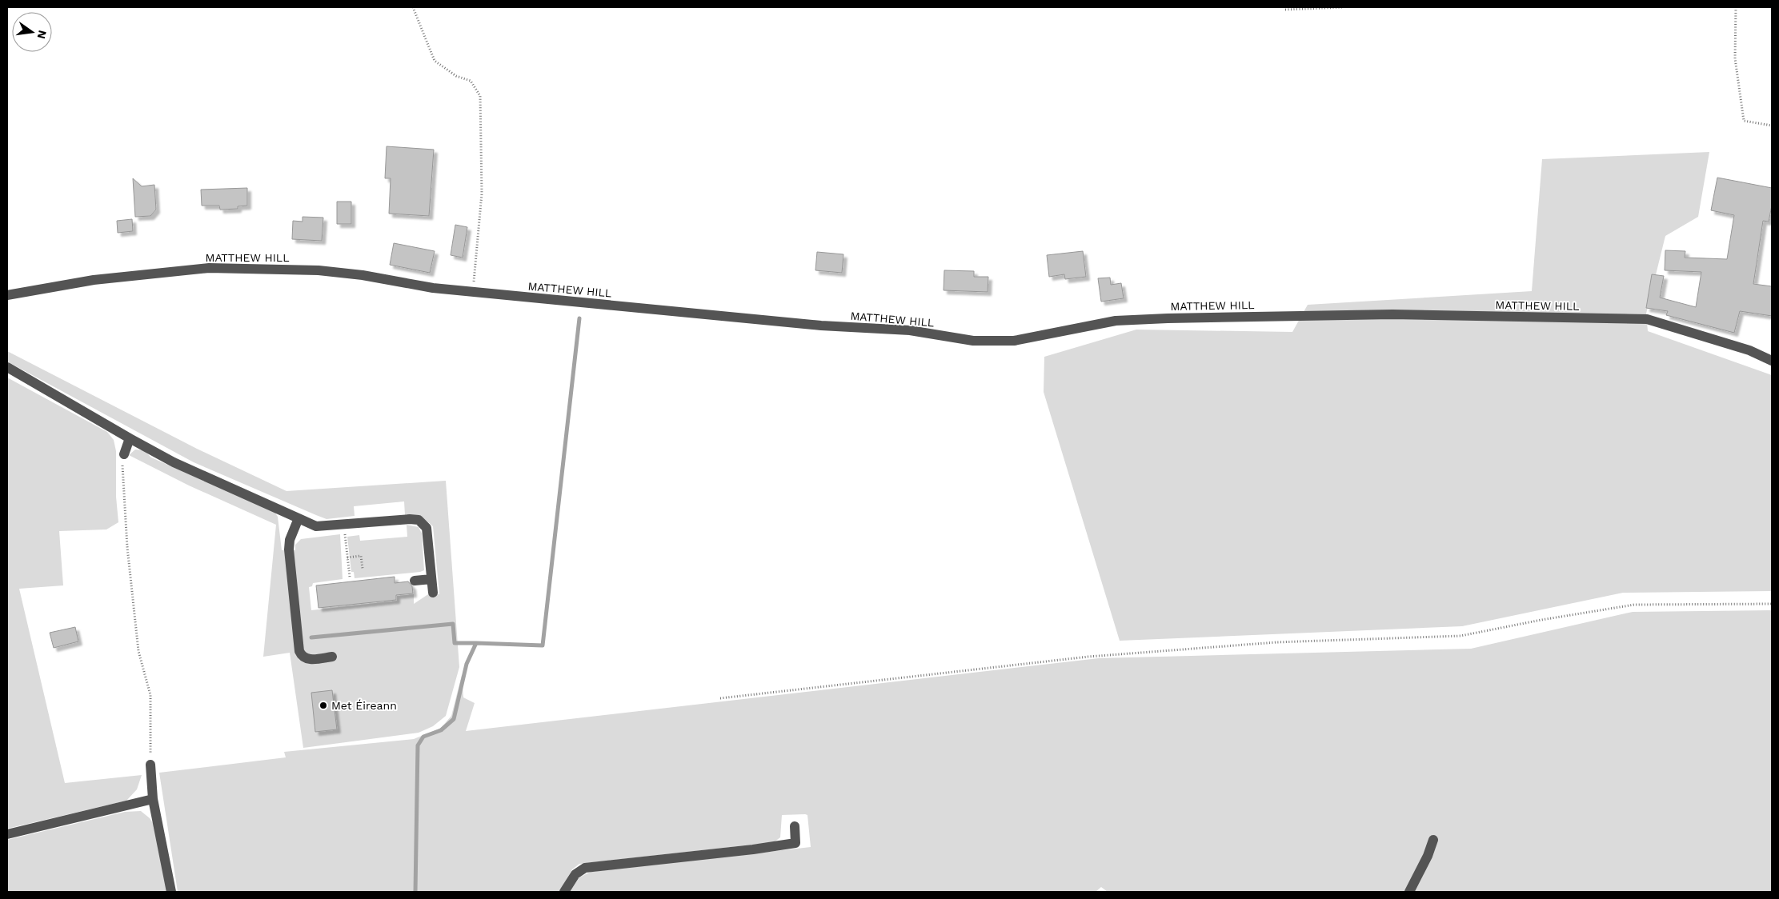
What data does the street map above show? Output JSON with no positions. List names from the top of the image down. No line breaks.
{"streets":{"street":["MATTHEW HILL"]},"places":["Met Éireann"],"north":"right"}
